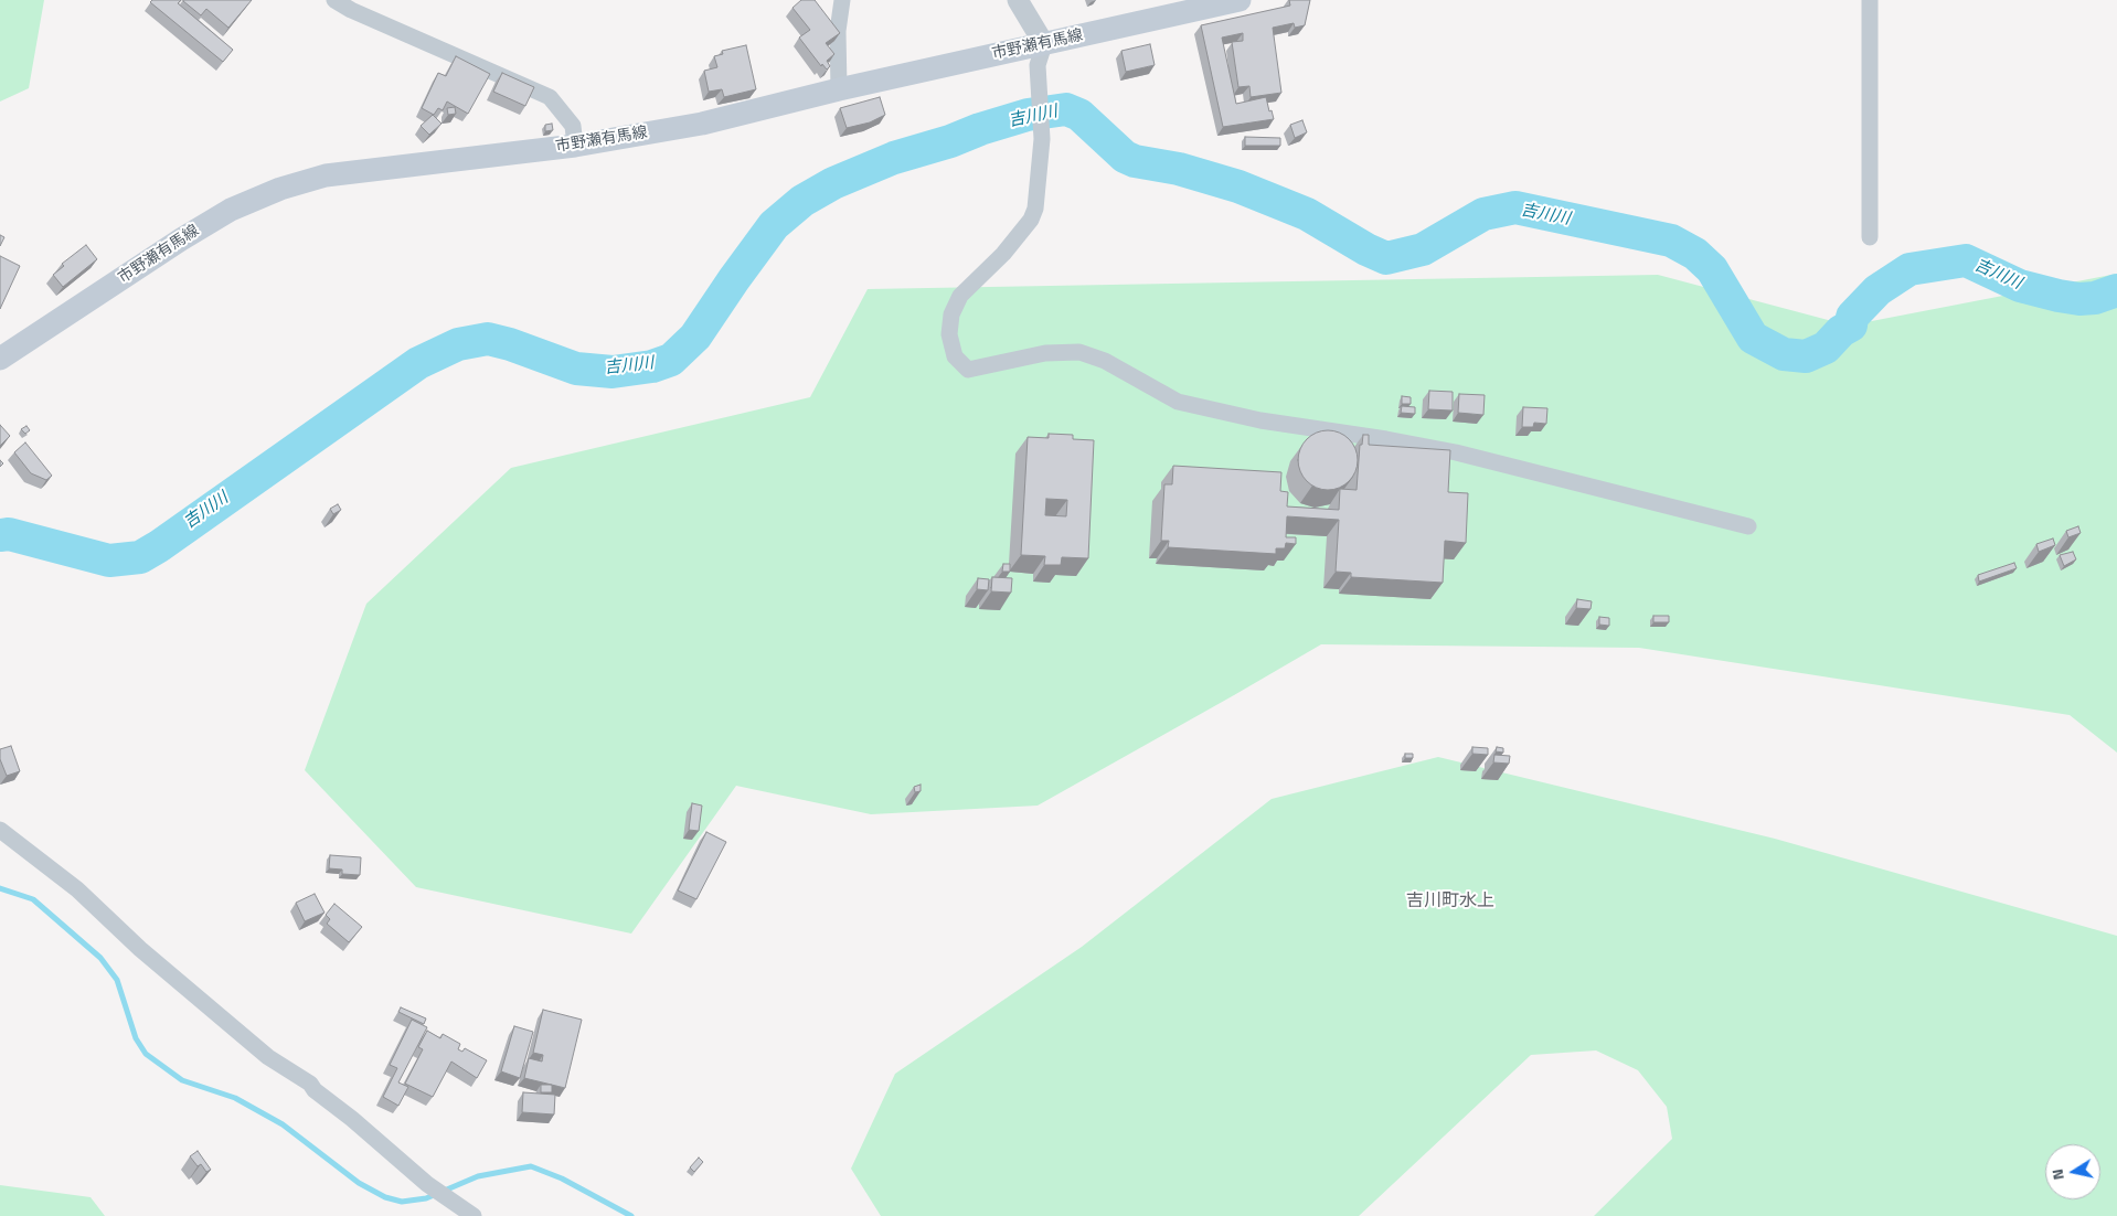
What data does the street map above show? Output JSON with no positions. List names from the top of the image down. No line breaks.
{"streets":{"main road":["市野瀬有馬線"]},"districts":["吉川町水上"],"water":["吉川川"],"north":"left"}
